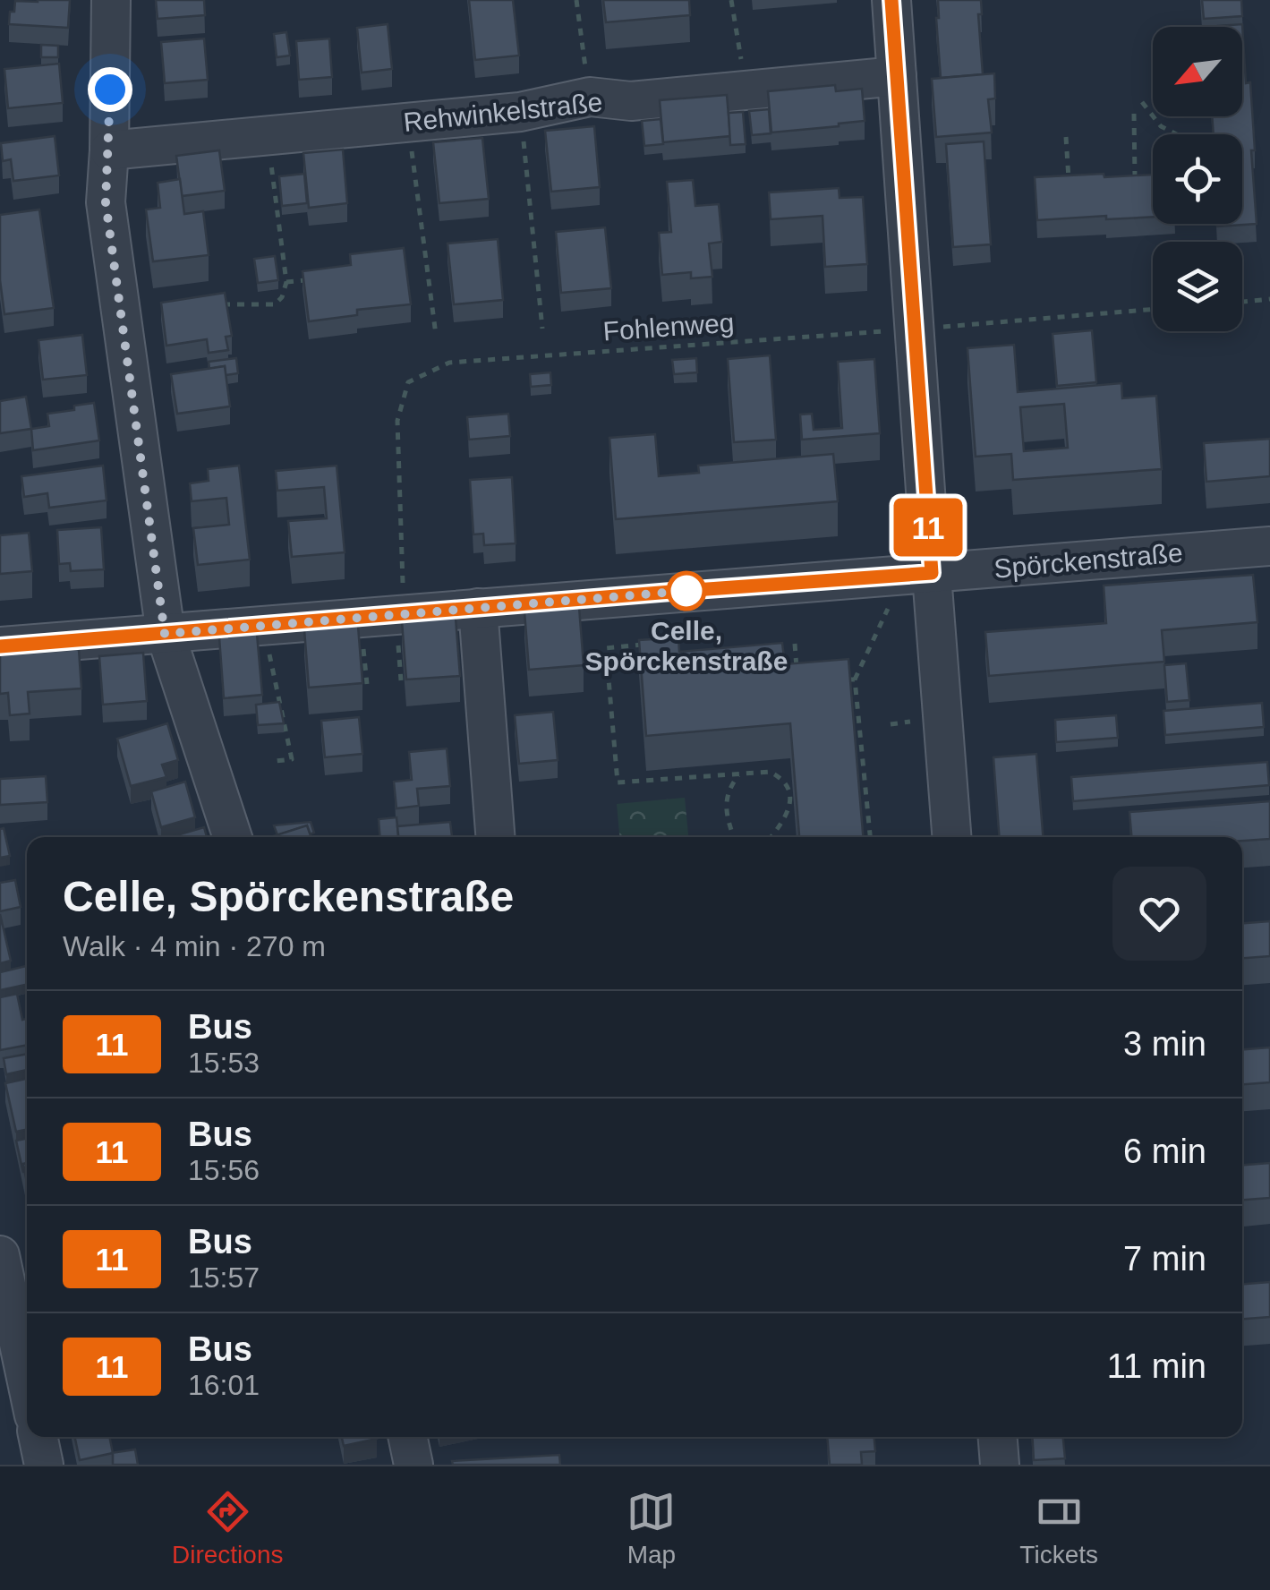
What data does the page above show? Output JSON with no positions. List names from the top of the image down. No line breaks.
{"streets":{"street":["Rehwinkelstraße","Spörckenstraße"],"path":["Fohlenweg"]},"crossings":[["Fohlenweg","Spörckenstraße"]],"places":["Celle, Spörckenstraße"],"lines":["bus line 11"],"north":"bottom left","page":{"on_map":"11","heading":["Celle, Spörckenstraße","Walk · 4 min · 270 m"],"list":[{"mark":"11","name":"Bus","note":"15:53","value":"3 min"},{"mark":"11","name":"Bus","note":"15:56","value":"6 min"},{"mark":"11","name":"Bus","note":"15:57","value":"7 min"},{"mark":"11","name":"Bus","note":"16:01","value":"11 min"}],"tabs":["Directions","Map","Tickets"]}}
